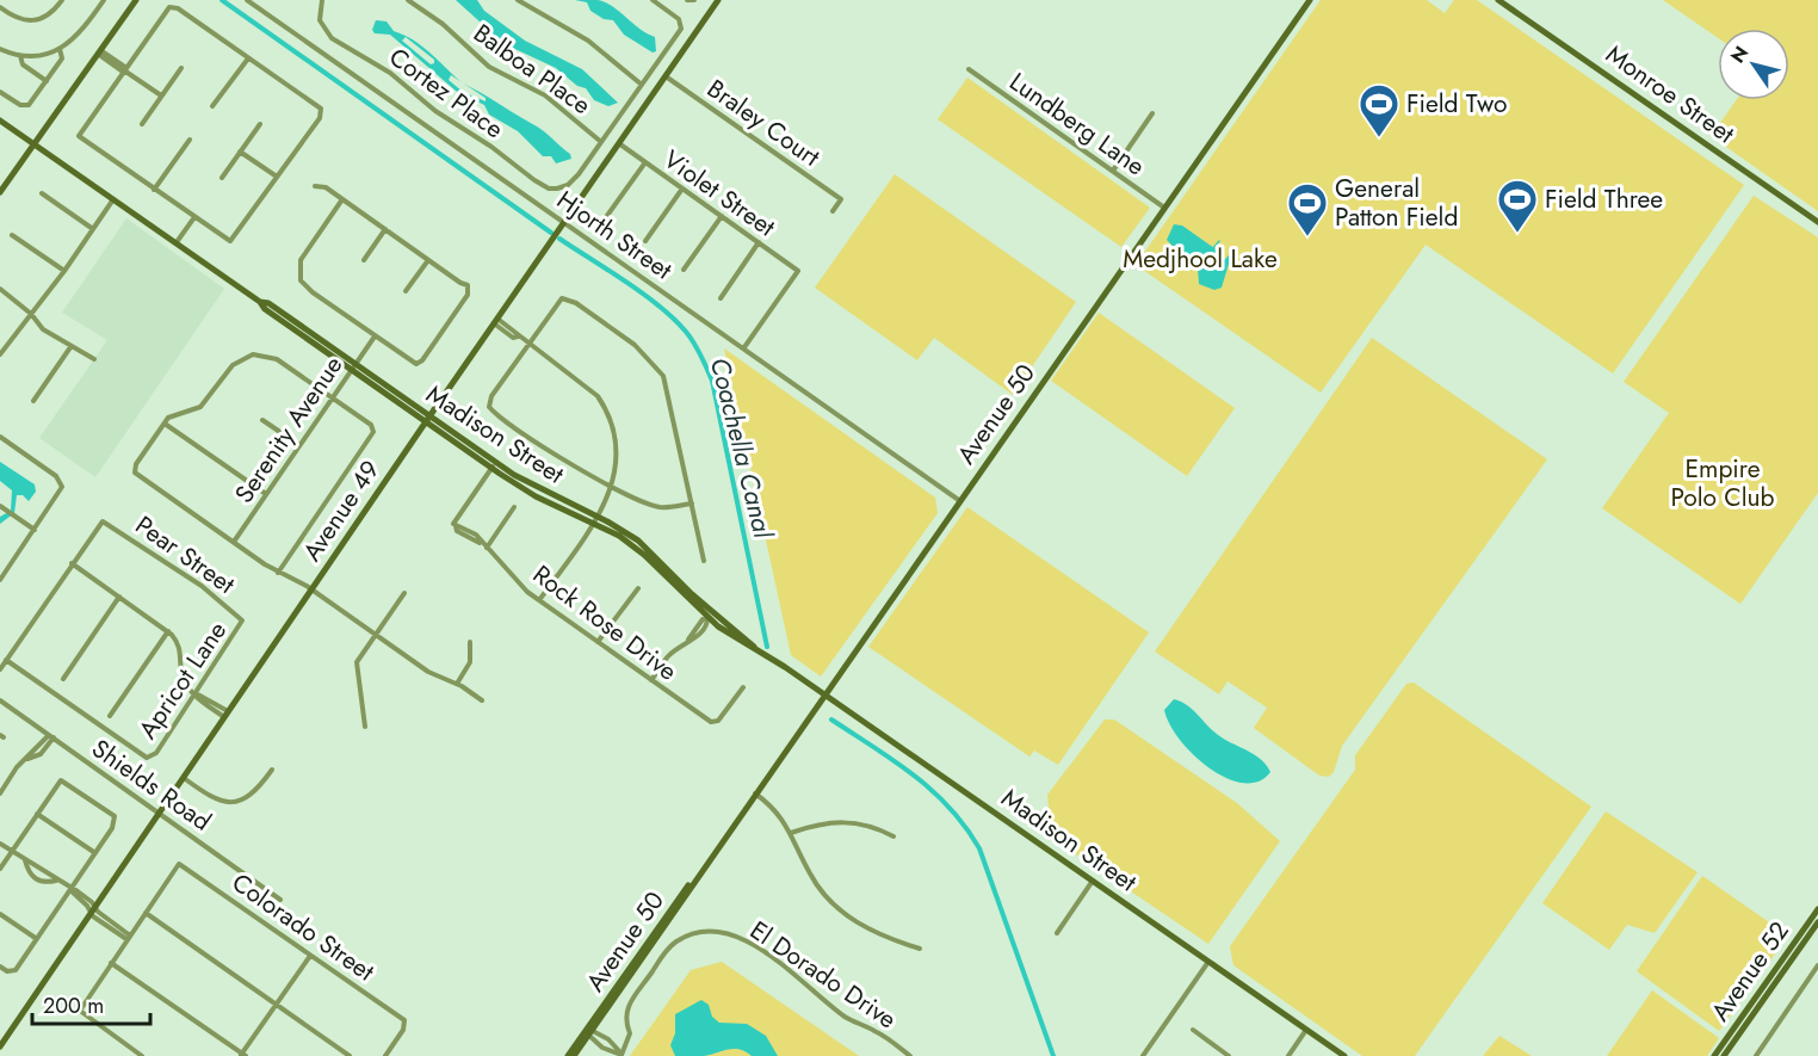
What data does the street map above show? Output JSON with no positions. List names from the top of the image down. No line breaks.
{"streets":{"main road":["Monroe Street","Avenue 50","Madison Street","Avenue 49","Avenue 52"],"street":["Balboa Place","Cortez Place","Braley Court","Lundberg Lane","Violet Street","Hjorth Street","Serenity Avenue","Pear Street","Rock Rose Drive","Apricot Lane","Shields Road","Colorado Street","El Dorado Drive"]},"crossings":[["Balboa Place","Cortez Place"],["Braley Court","Avenue 49"],["Lundberg Lane","Avenue 50"],["Violet Street","Hjorth Street"],["Violet Street","Avenue 49"],["Hjorth Street","Avenue 50"],["Hjorth Street","Avenue 49"],["Avenue 50","Madison Street"],["Serenity Avenue","Madison Street"],["Madison Street","Avenue 49"],["Madison Street","Rock Rose Drive"],["Avenue 49","Shields Road"],["Pear Street","Apricot Lane"]],"water":["Coachella Canal"],"parks":["Medjhool Lake","Empire Polo Club"],"places":{"sports":["Field Two","Field Three","General Patton Field"]},"scale_bar":"200 m","north":"top left"}
